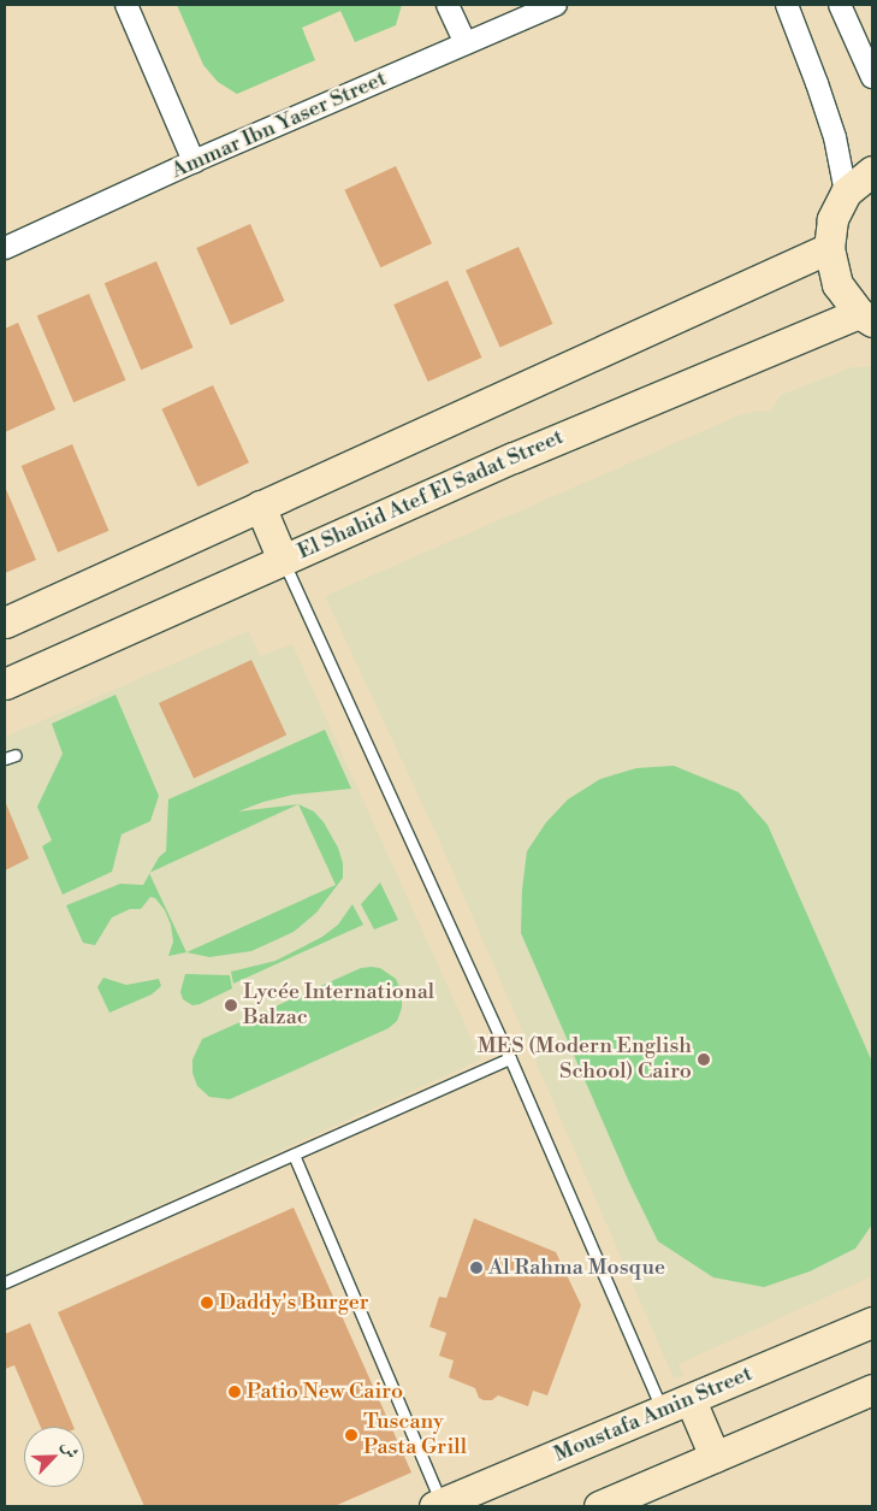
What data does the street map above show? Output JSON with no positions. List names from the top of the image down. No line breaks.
{"streets":{"street":["Ammar Ibn Yaser Street","El Shahid Atef El Sadat Street","Moustafa Amin Street"]},"places":["Lycée International Balzac","MES (Modern English School) Cairo","Al Rahma Mosque","Daddy's Burger","Patio New Cairo","Tuscany Pasta Grill"],"north":"top right"}
